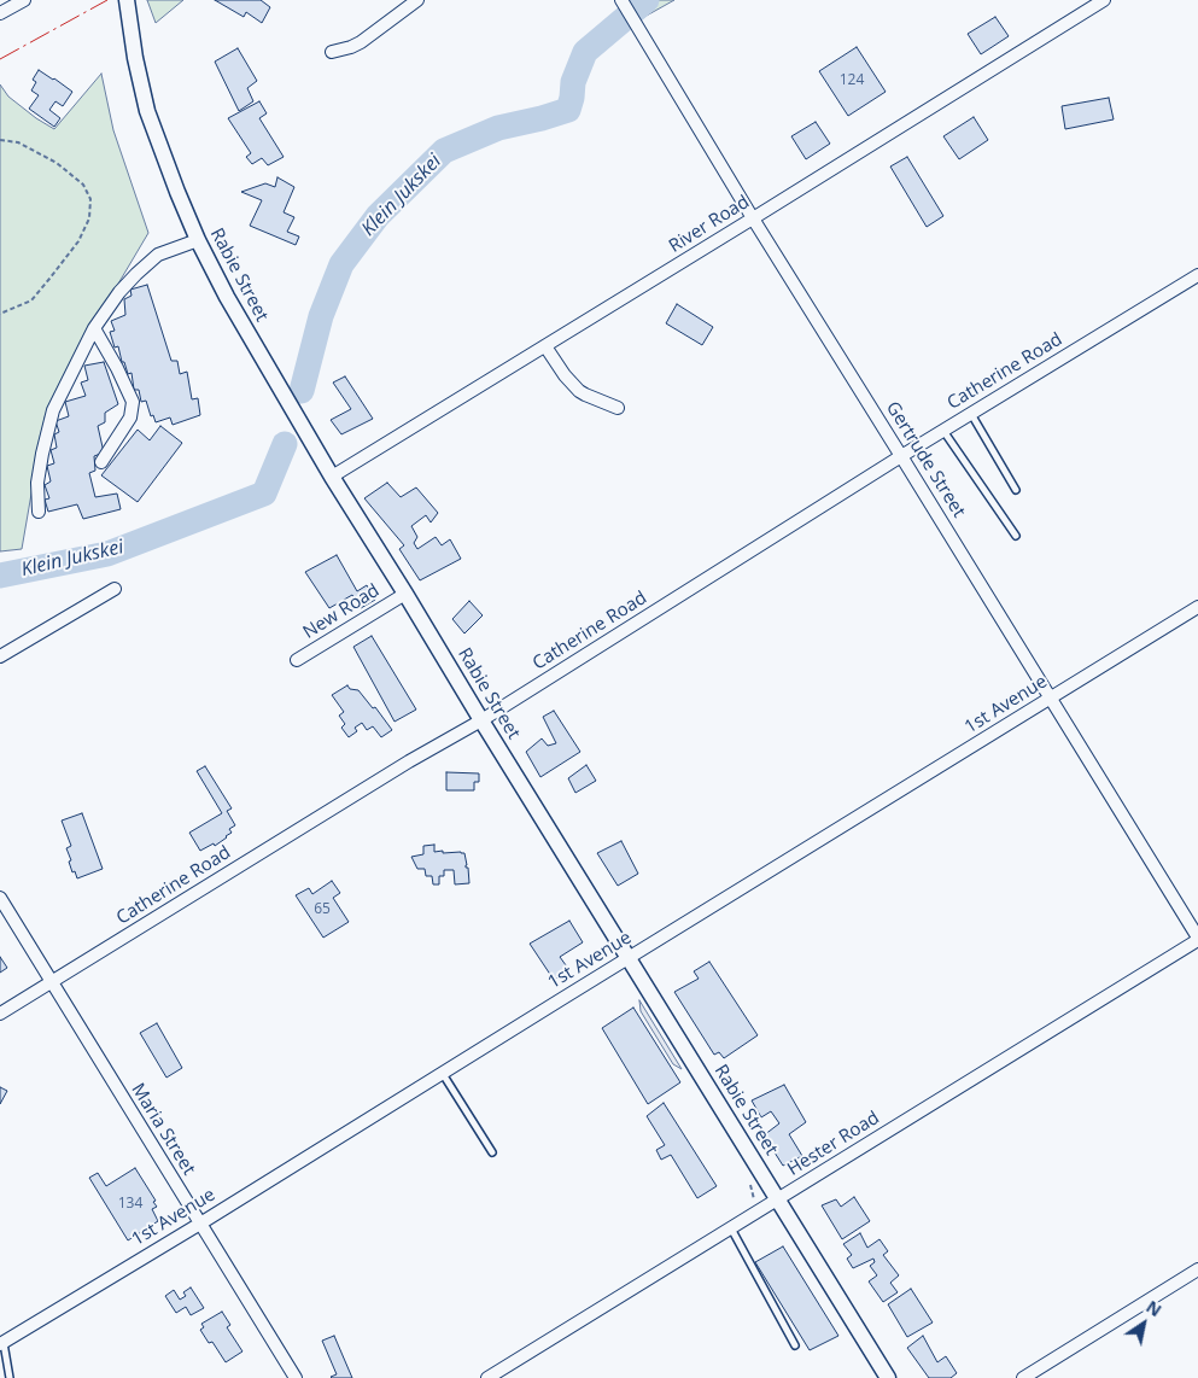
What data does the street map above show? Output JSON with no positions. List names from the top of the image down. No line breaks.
{"streets":{"street":["River Road","Rabie Street","Catherine Road","Gertrude Street","New Road","1st Avenue","Maria Street","Hester Road"]},"crossings":[["River Road","Rabie Street"],["River Road","Gertrude Street"],["Rabie Street","Catherine Road"],["Rabie Street","New Road"],["Rabie Street","1st Avenue"],["Rabie Street","Hester Road"],["Catherine Road","Gertrude Street"],["Catherine Road","Maria Street"],["Gertrude Street","1st Avenue"],["Gertrude Street","Hester Road"],["1st Avenue","Maria Street"]],"water":["Klein Jukskei"],"house_numbers":["124","65","134"],"north":"top right"}
